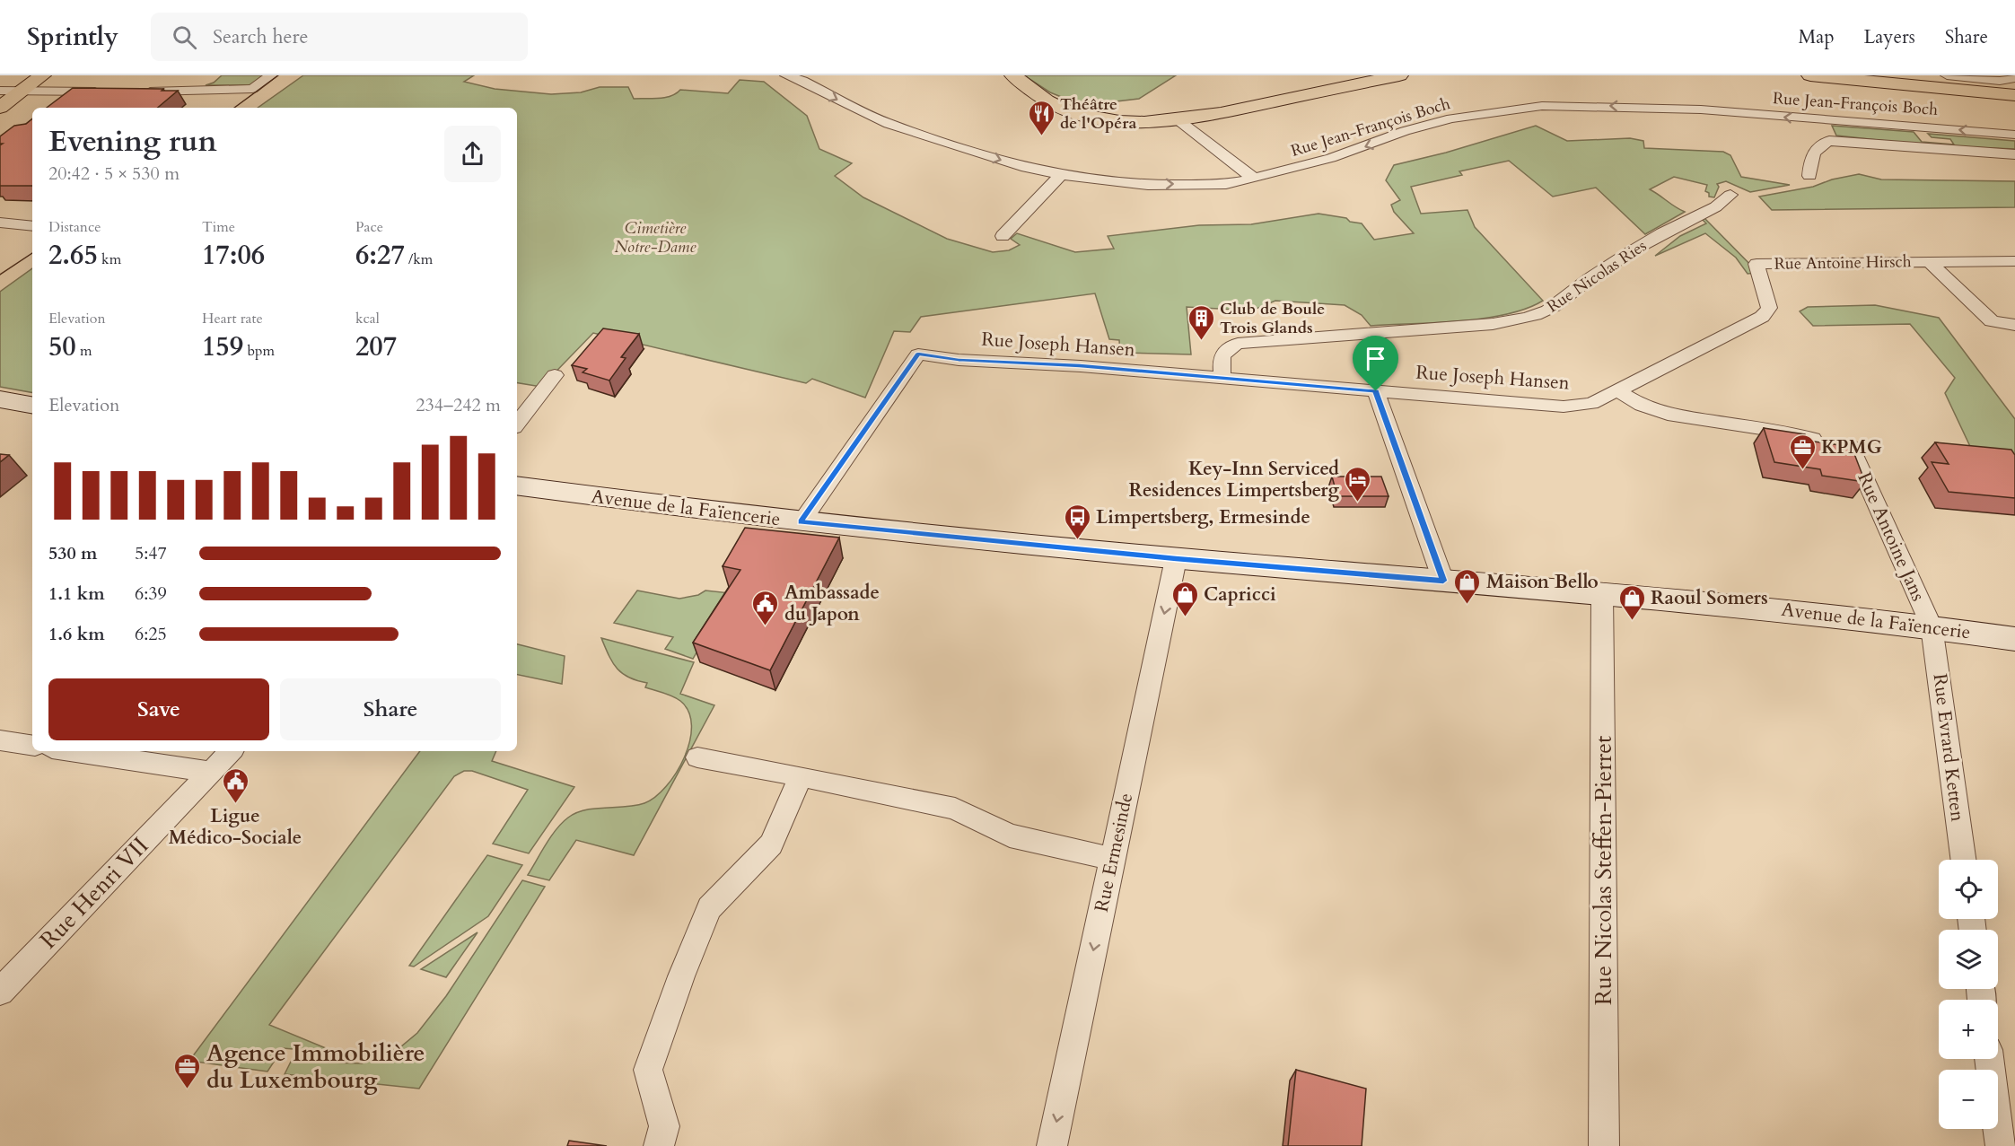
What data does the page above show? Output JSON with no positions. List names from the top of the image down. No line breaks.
{"streets":{"main road":["Avenue de la Faïencerie"],"street":["Rue Jean-François Boch","Rue Antoine Hirsch","Rue Nicolas Ries","Rue Joseph Hansen","Rue Antoine Jans","Rue Evrard Ketten","Rue Ermesinde","Rue Nicolas Steffen-Pierret","Rue Henri VII"]},"crossings":[["Rue Antoine Hirsch","Rue Joseph Hansen"],["Rue Nicolas Ries","Rue Joseph Hansen"],["Rue Joseph Hansen","Avenue de la Faïencerie"],["Avenue de la Faïencerie","Rue Antoine Jans"],["Avenue de la Faïencerie","Rue Evrard Ketten"],["Avenue de la Faïencerie","Rue Ermesinde"],["Avenue de la Faïencerie","Rue Nicolas Steffen-Pierret"],["Rue Antoine Jans","Rue Evrard Ketten"]],"one_way":["Rue Ermesinde"],"parks":["Cimetière Notre-Dame"],"places":{"restaurant":["Théâtre de l'Opéra"],"building":["Club de Boule Trois Glands"],"office":["KPMG","Agence Immobilière du Luxembourg"],"hotel":["Key-Inn Serviced Residences Limpertsberg"],"bus stop":["Limpertsberg, Ermesinde"],"shop":["Maison Bello","Capricci","Raoul Somers"],"public building":["Ambassade du Japon","Ligue Médico-Sociale"]},"page":{"header":"Sprintly","search":"Search here","nav":["Map","Layers","Share"],"heading":["Evening run","20:42 · 5 × 530 m"],"stats":[["Distance","2.65 km"],["Time","17:06"],["Pace","6:27 /km"],["Elevation","50 m"],["Heart rate","159 bpm"],["kcal","207"]],"chart":["Elevation","234–242 m"],"list":[{"name":"530 m","note":"5:47"},{"name":"1.1 km","note":"6:39"},{"name":"1.6 km","note":"6:25"}],"buttons":["Save","Share"],"map_buttons":["+","−"]}}
